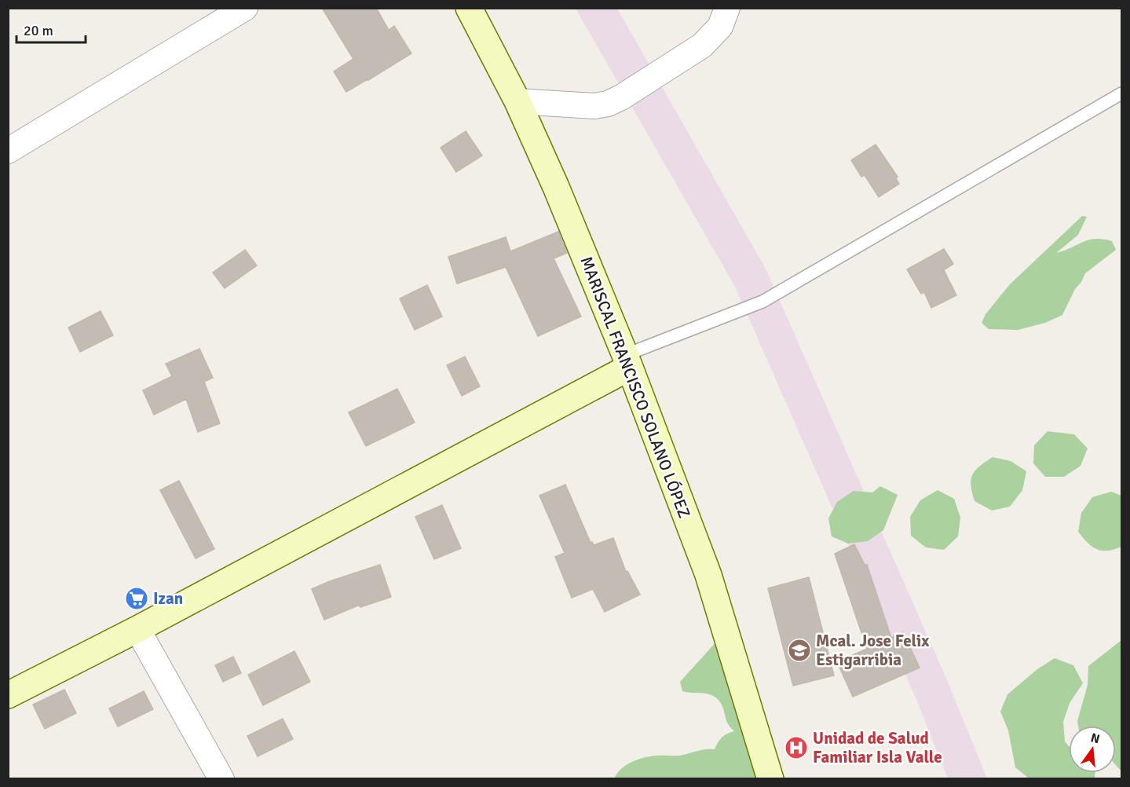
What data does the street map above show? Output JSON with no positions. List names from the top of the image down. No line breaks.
{"streets":{"street":["MARISCAL FRANCISCO SOLANO LÓPEZ"]},"places":{"supermarket":["Izan"],"school or university":["Mcal. Jose Felix Estigarribia"],"hospital":["Unidad de Salud Familiar Isla Valle"]},"scale_bar":"20 m","north":"top"}
